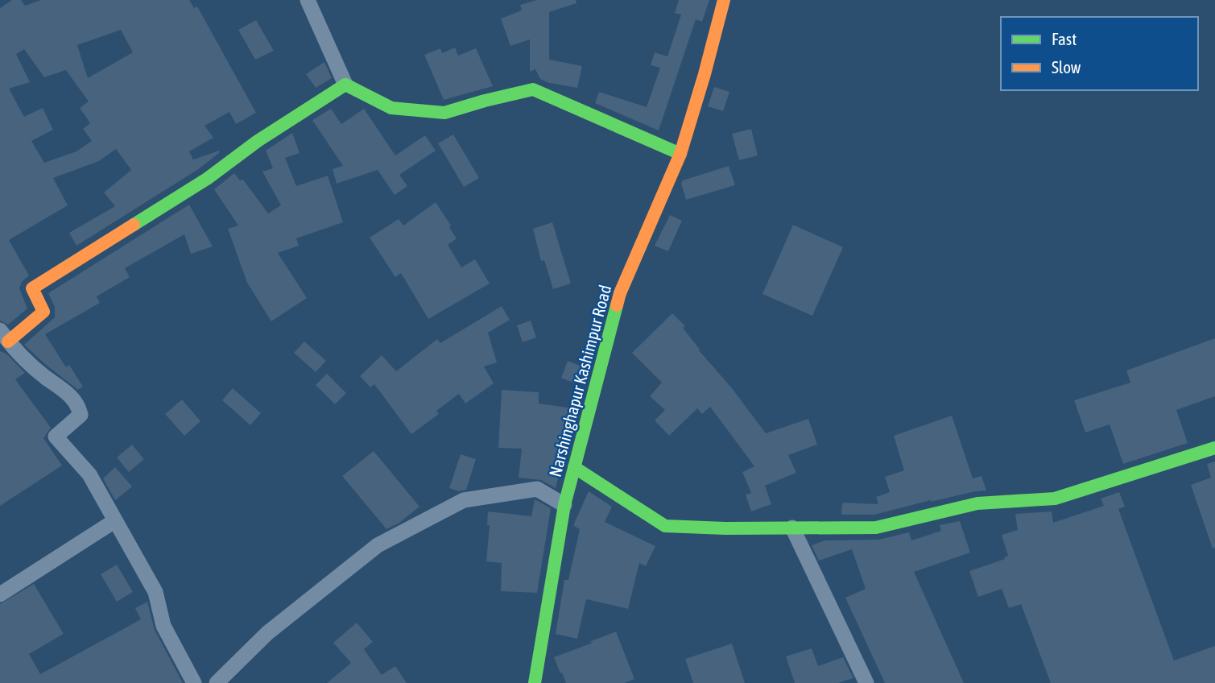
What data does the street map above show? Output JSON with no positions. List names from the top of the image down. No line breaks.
{"streets":{"street":["Narshinghapur Kashimpur Road"]},"legend":["Fast","Slow"]}
